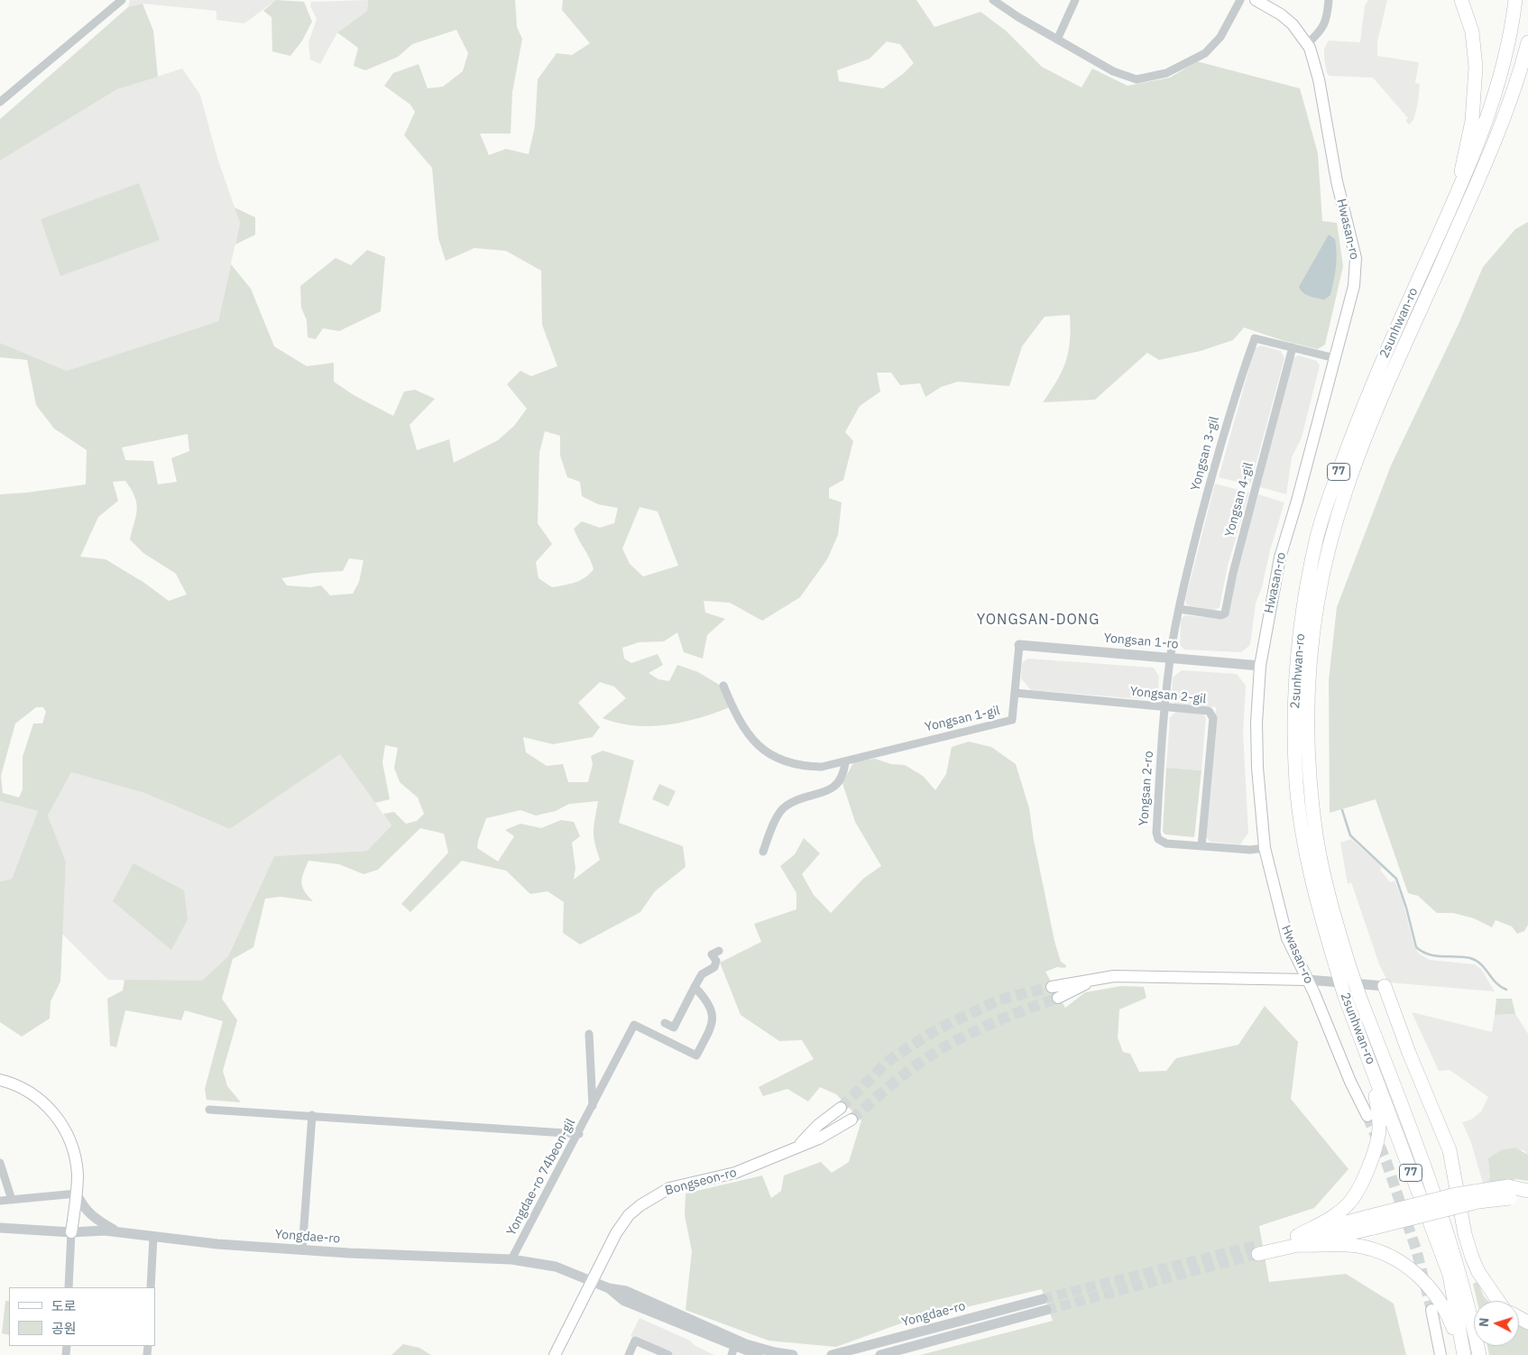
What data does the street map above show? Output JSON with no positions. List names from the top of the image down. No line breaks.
{"streets":{"highway":["2sunhwan-ro","77"],"main road":["Hwasan-ro","Bongseon-ro"],"street":["Yongsan 3-gil","Yongsan 4-gil","Yongsan 1-ro","Yongsan 2-gil","Yongsan 1-gil","Yongsan 2-ro","Yongdae-ro 74beon-gil","Yongdae-ro"]},"crossings":[["Hwasan-ro","Yongsan 3-gil"],["Hwasan-ro","Yongsan 1-ro"],["Hwasan-ro","Yongsan 2-ro"],["Yongsan 3-gil","Yongsan 4-gil"],["Yongsan 3-gil","Yongsan 1-ro"],["Yongsan 3-gil","Yongsan 2-ro"],["Yongsan 1-ro","Yongsan 1-gil"],["Yongsan 1-ro","Yongsan 2-ro"],["Yongsan 2-gil","Yongsan 1-gil"],["Yongsan 2-gil","Yongsan 2-ro"],["Yongdae-ro 74beon-gil","Yongdae-ro"],["Bongseon-ro","Yongdae-ro"]],"districts":["YONGSAN-DONG"],"legend":["도로","공원"],"north":"left"}
